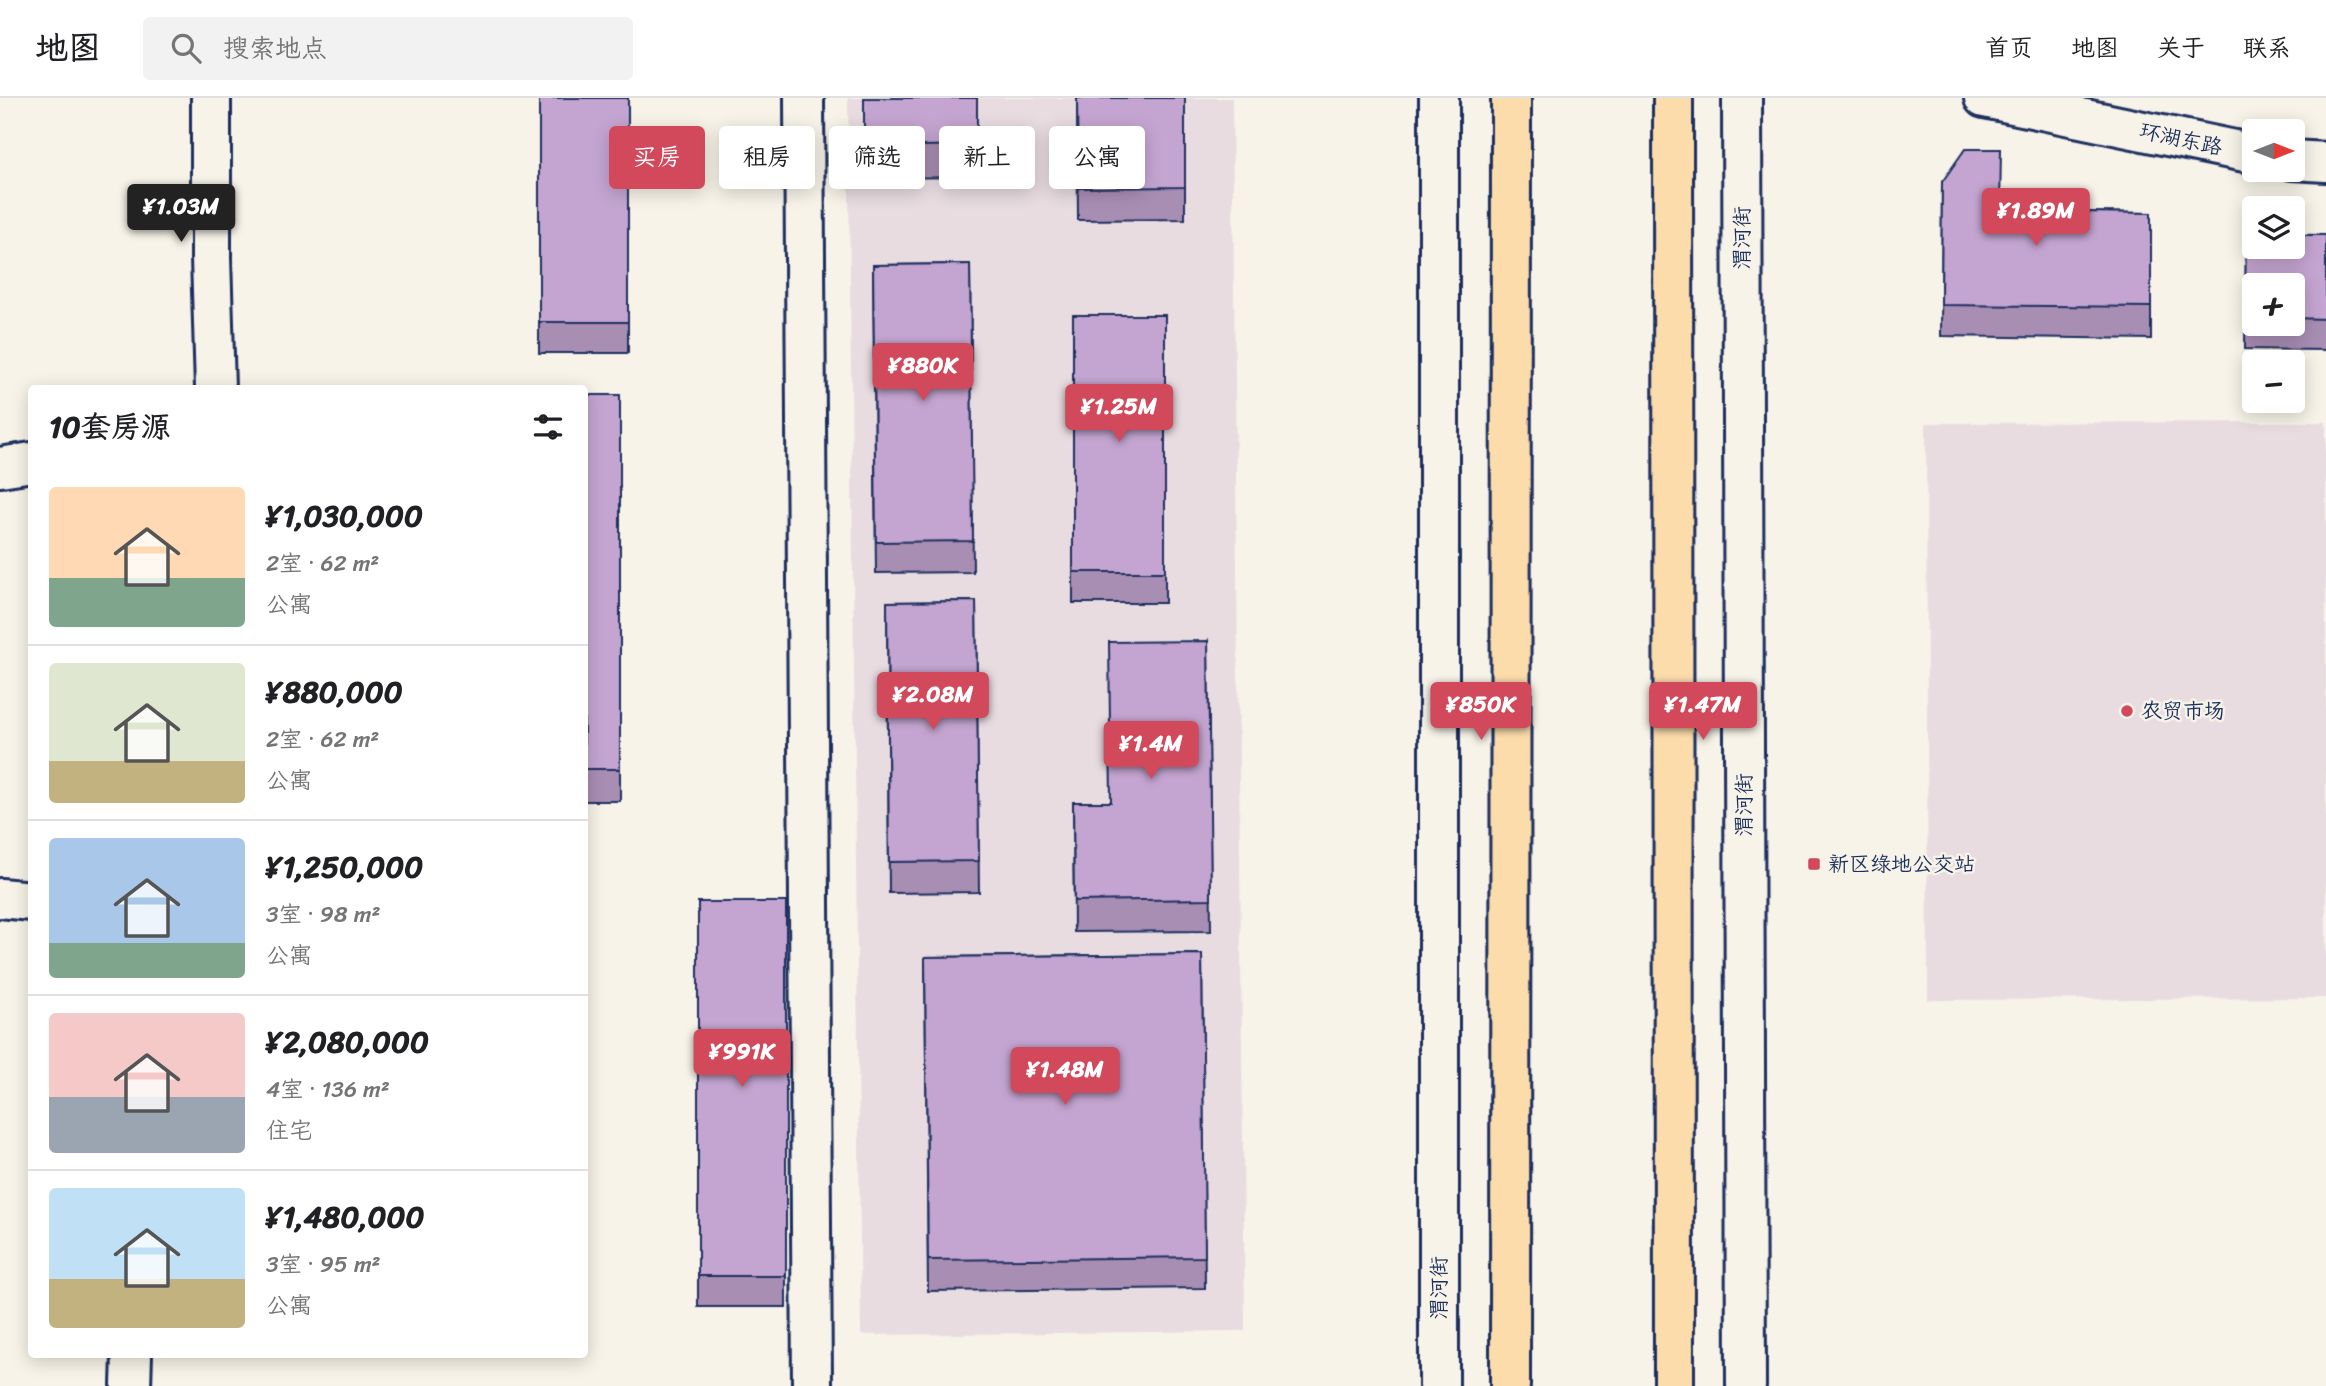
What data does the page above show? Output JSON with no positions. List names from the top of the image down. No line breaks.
{"streets":{"street":["环湖东路","渭河街"]},"places":{"other":["农贸市场"],"transit":["新区绿地公交站"]},"north":"right","page":{"header":"地图","search":"搜索地点","nav":["首页","地图","关于","联系"],"map_buttons":["+","−"],"chip":["买房","租房","筛选","新上","公寓"],"price":["¥1.03M","¥1.89M","¥880K","¥1.25M","¥2.08M","¥850K","¥1.47M","¥1.4M","¥991K","¥1.48M"],"heading":"10套房源","list":[{"name":"¥1,030,000","note":"2室 · 62 m² · 公寓"},{"name":"¥880,000","note":"2室 · 62 m² · 公寓"},{"name":"¥1,250,000","note":"3室 · 98 m² · 公寓"},{"name":"¥2,080,000","note":"4室 · 136 m² · 住宅"},{"name":"¥1,480,000","note":"3室 · 95 m² · 公寓"}]}}
